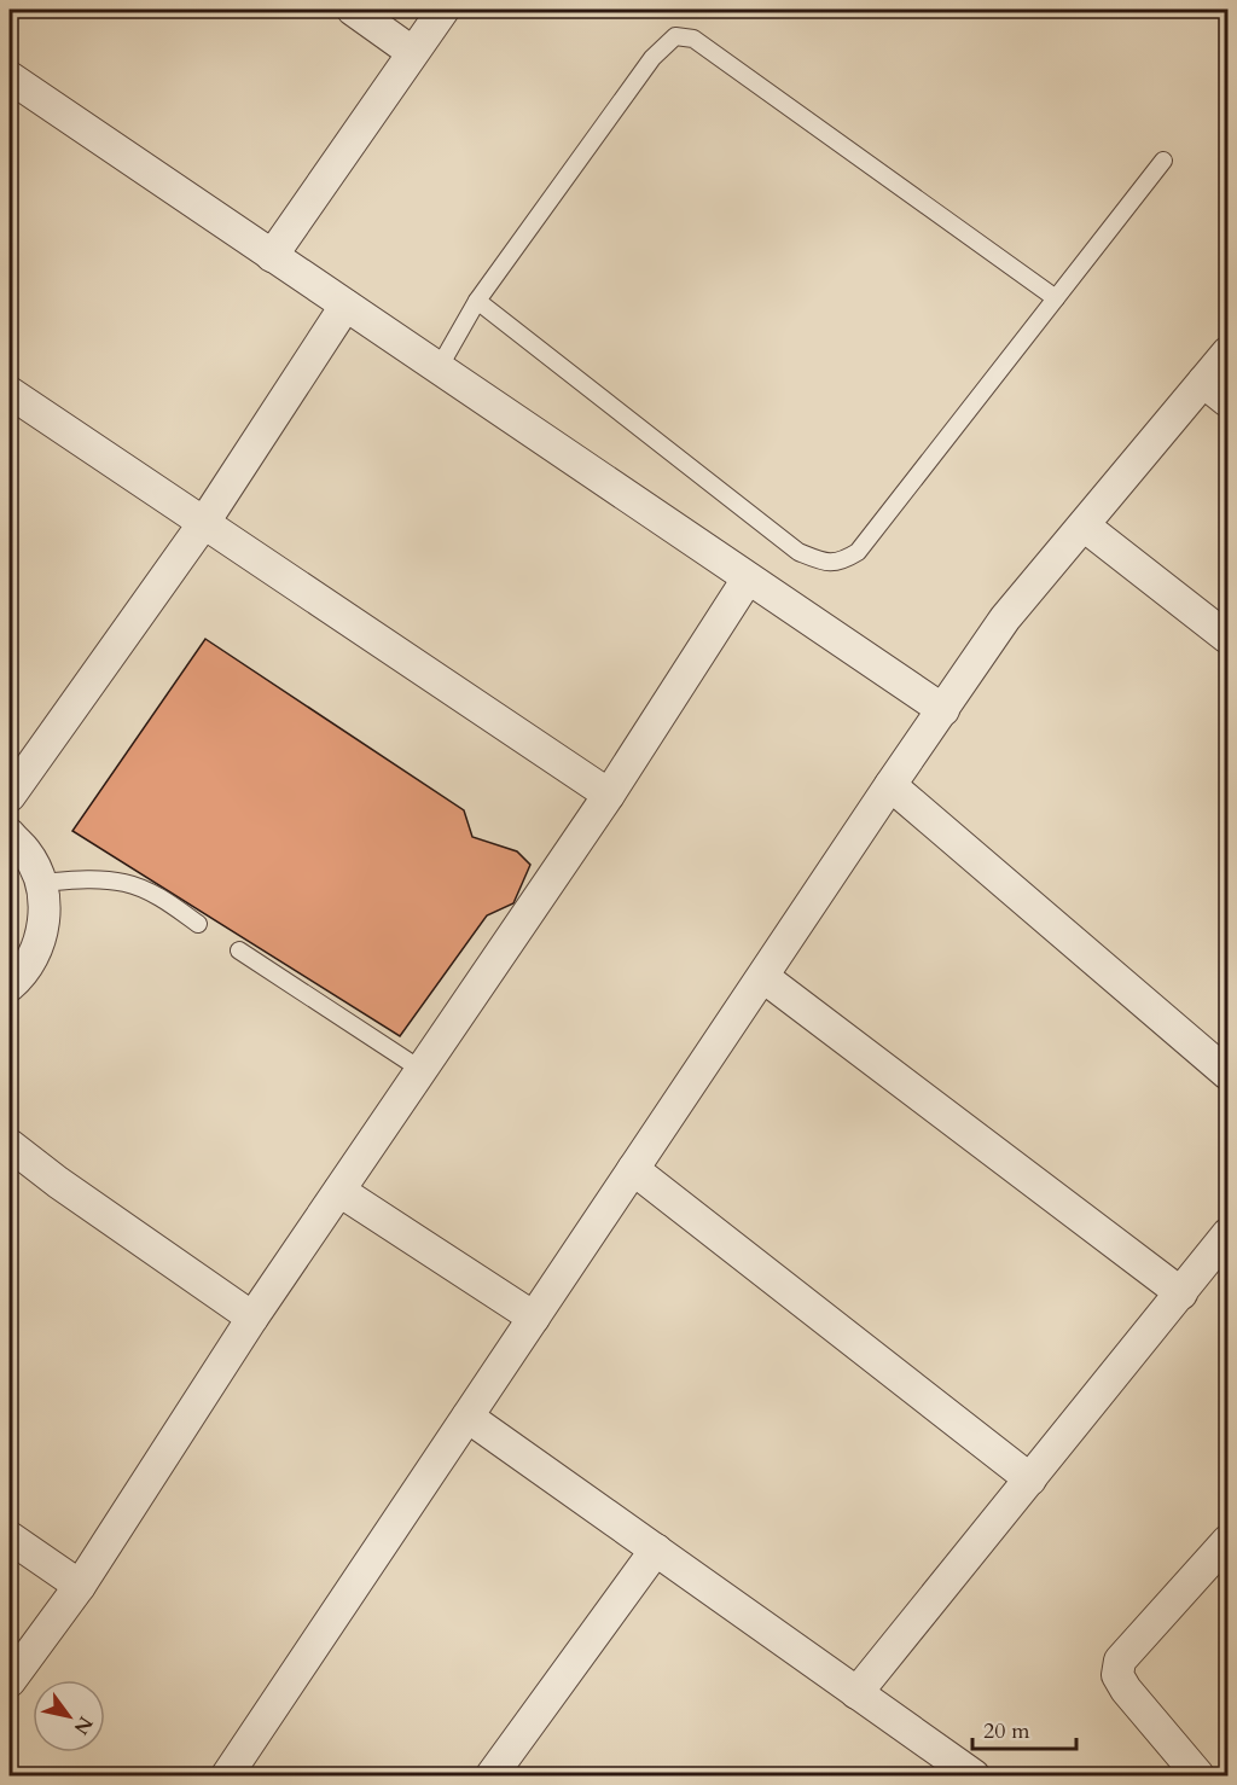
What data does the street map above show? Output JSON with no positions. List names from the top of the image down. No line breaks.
{"scale_bar":"20 m","north":"bottom right"}
